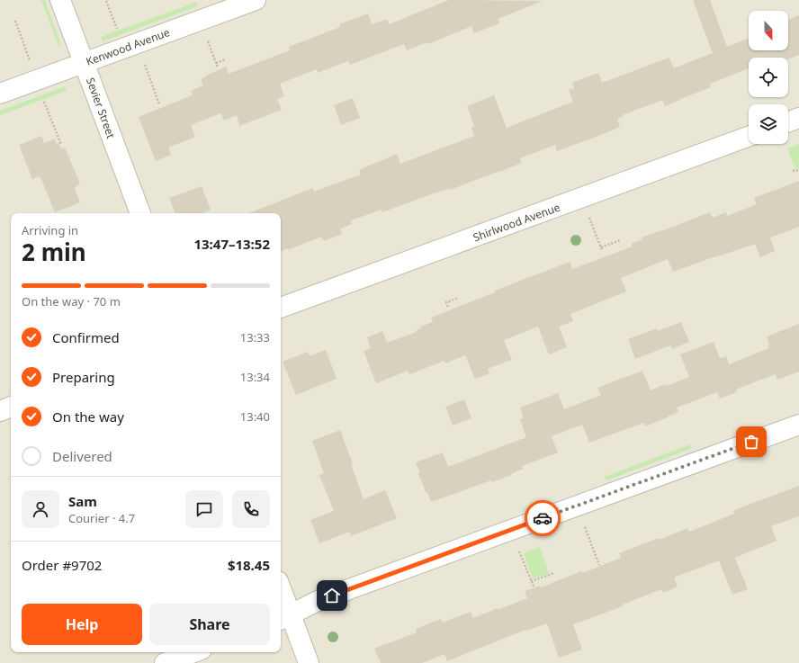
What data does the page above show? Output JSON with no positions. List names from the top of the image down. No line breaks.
{"streets":{"street":["Kenwood Avenue","Sevier Street","Shirlwood Avenue"]},"crossings":[["Kenwood Avenue","Sevier Street"]],"north":"bottom","page":{"heading":["2 min","Arriving in","13:47–13:52"],"panel":["Sam","Courier · 4.7","Order #9702","$18.45"],"bar":"On the way · 70 m","list":[["Confirmed","13:33"],["Preparing","13:34"],["On the way","13:40"],"Delivered"],"buttons":["Help","Share"]}}
